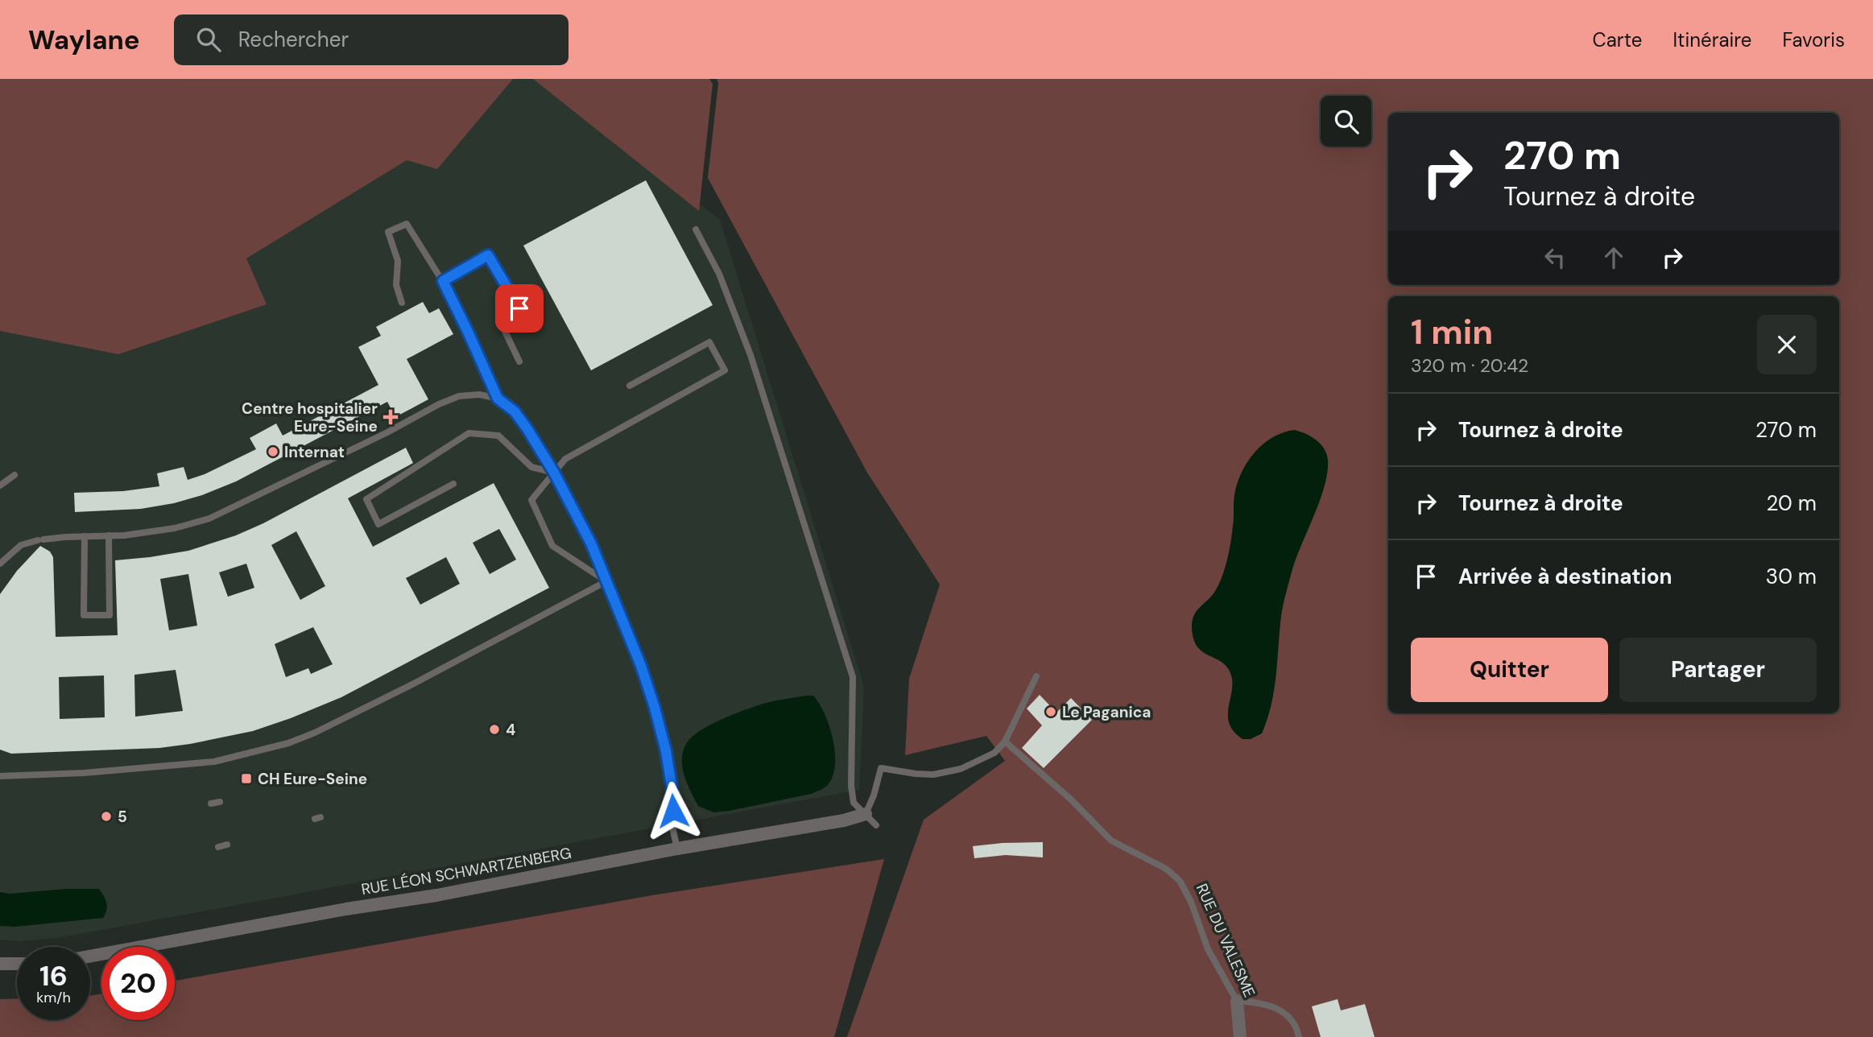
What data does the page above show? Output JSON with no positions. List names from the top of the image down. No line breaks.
{"streets":{"street":["RUE LÉON SCHWARTZENBERG","RUE DU VALESME"]},"places":{"health":["Centre hospitalier Eure-Seine"],"other":["Internat","Le Paganica","4","5"],"transit":["CH Eure-Seine"]},"page":{"header":"Waylane","search":"Rechercher","nav":["Carte","Itinéraire","Favoris"],"turn":["270 m","Tournez à droite"],"heading":["1 min","320 m · 20:42"],"list":[{"name":"Tournez à droite","value":"270 m"},{"name":"Tournez à droite","value":"20 m"},{"name":"Arrivée à destination","value":"30 m"}],"buttons":["Quitter","Partager"],"speed":"16 km/h","limit":"20"}}
